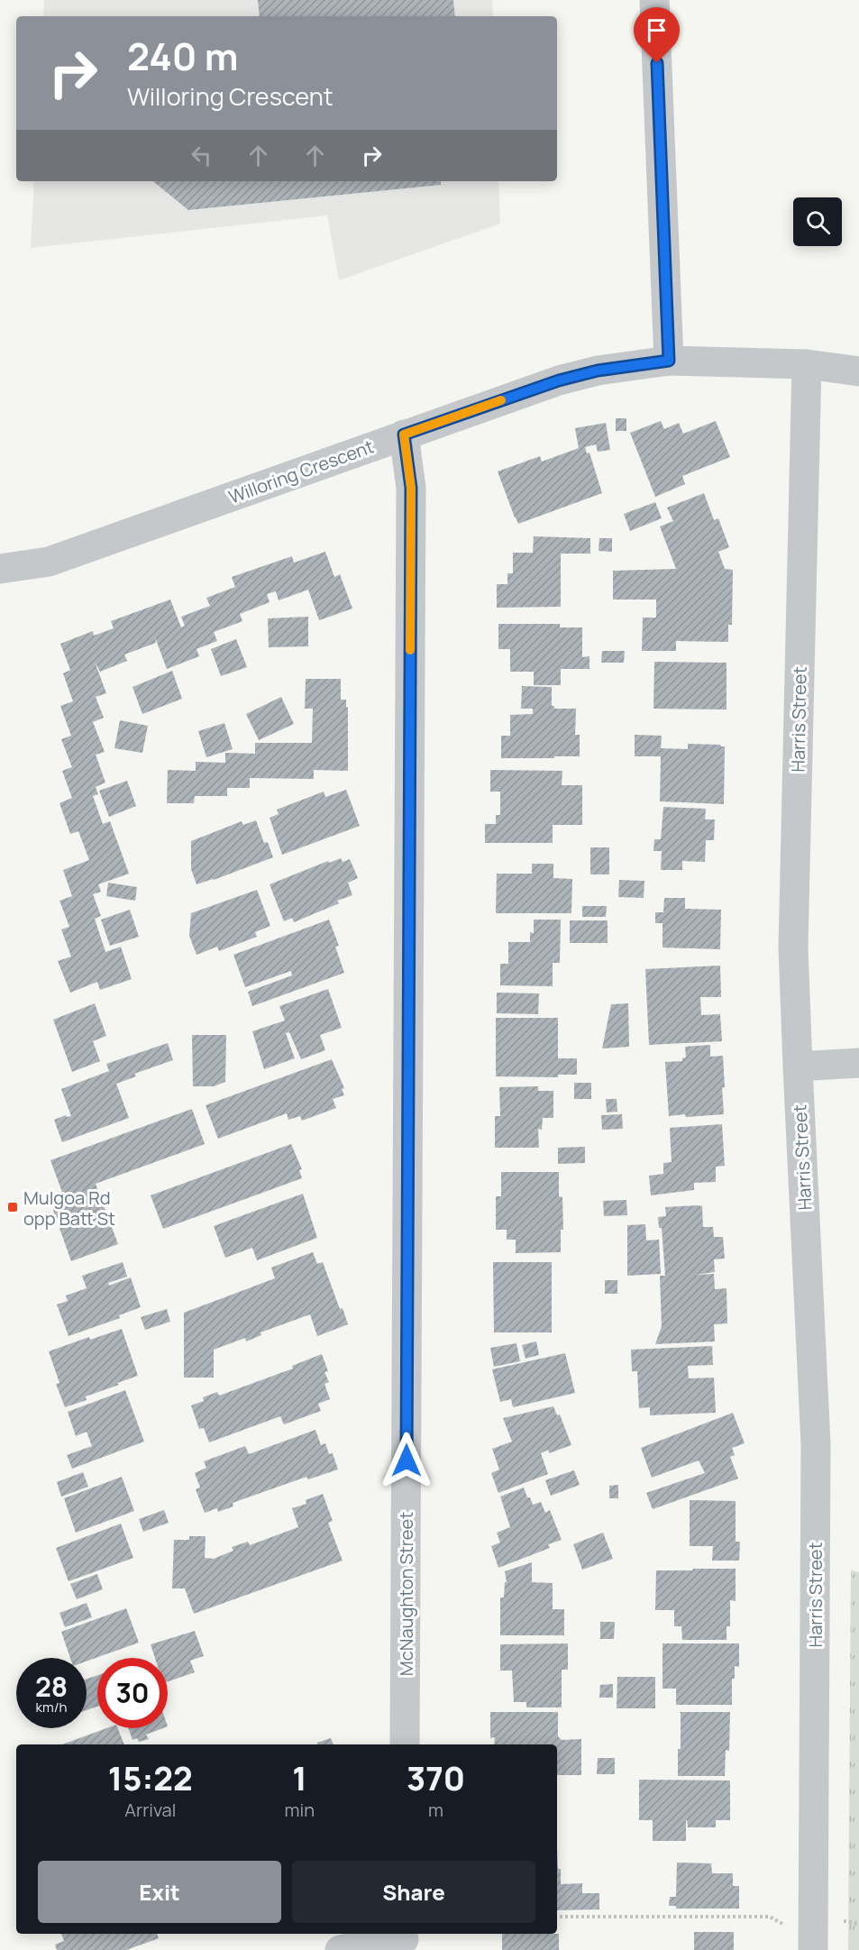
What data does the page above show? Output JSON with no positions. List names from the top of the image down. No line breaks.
{"streets":{"street":["Willoring Crescent","Harris Street","McNaughton Street"]},"crossings":[["Willoring Crescent","Harris Street"],["Willoring Crescent","McNaughton Street"]],"places":{"transit":["Mulgoa Rd opp Batt St"]},"page":{"turn":["240 m","Willoring Crescent"],"speed":"28 km/h","limit":"30","eta":["15:22","Arrival","1","min","370","m"],"buttons":["Exit","Share"]}}
